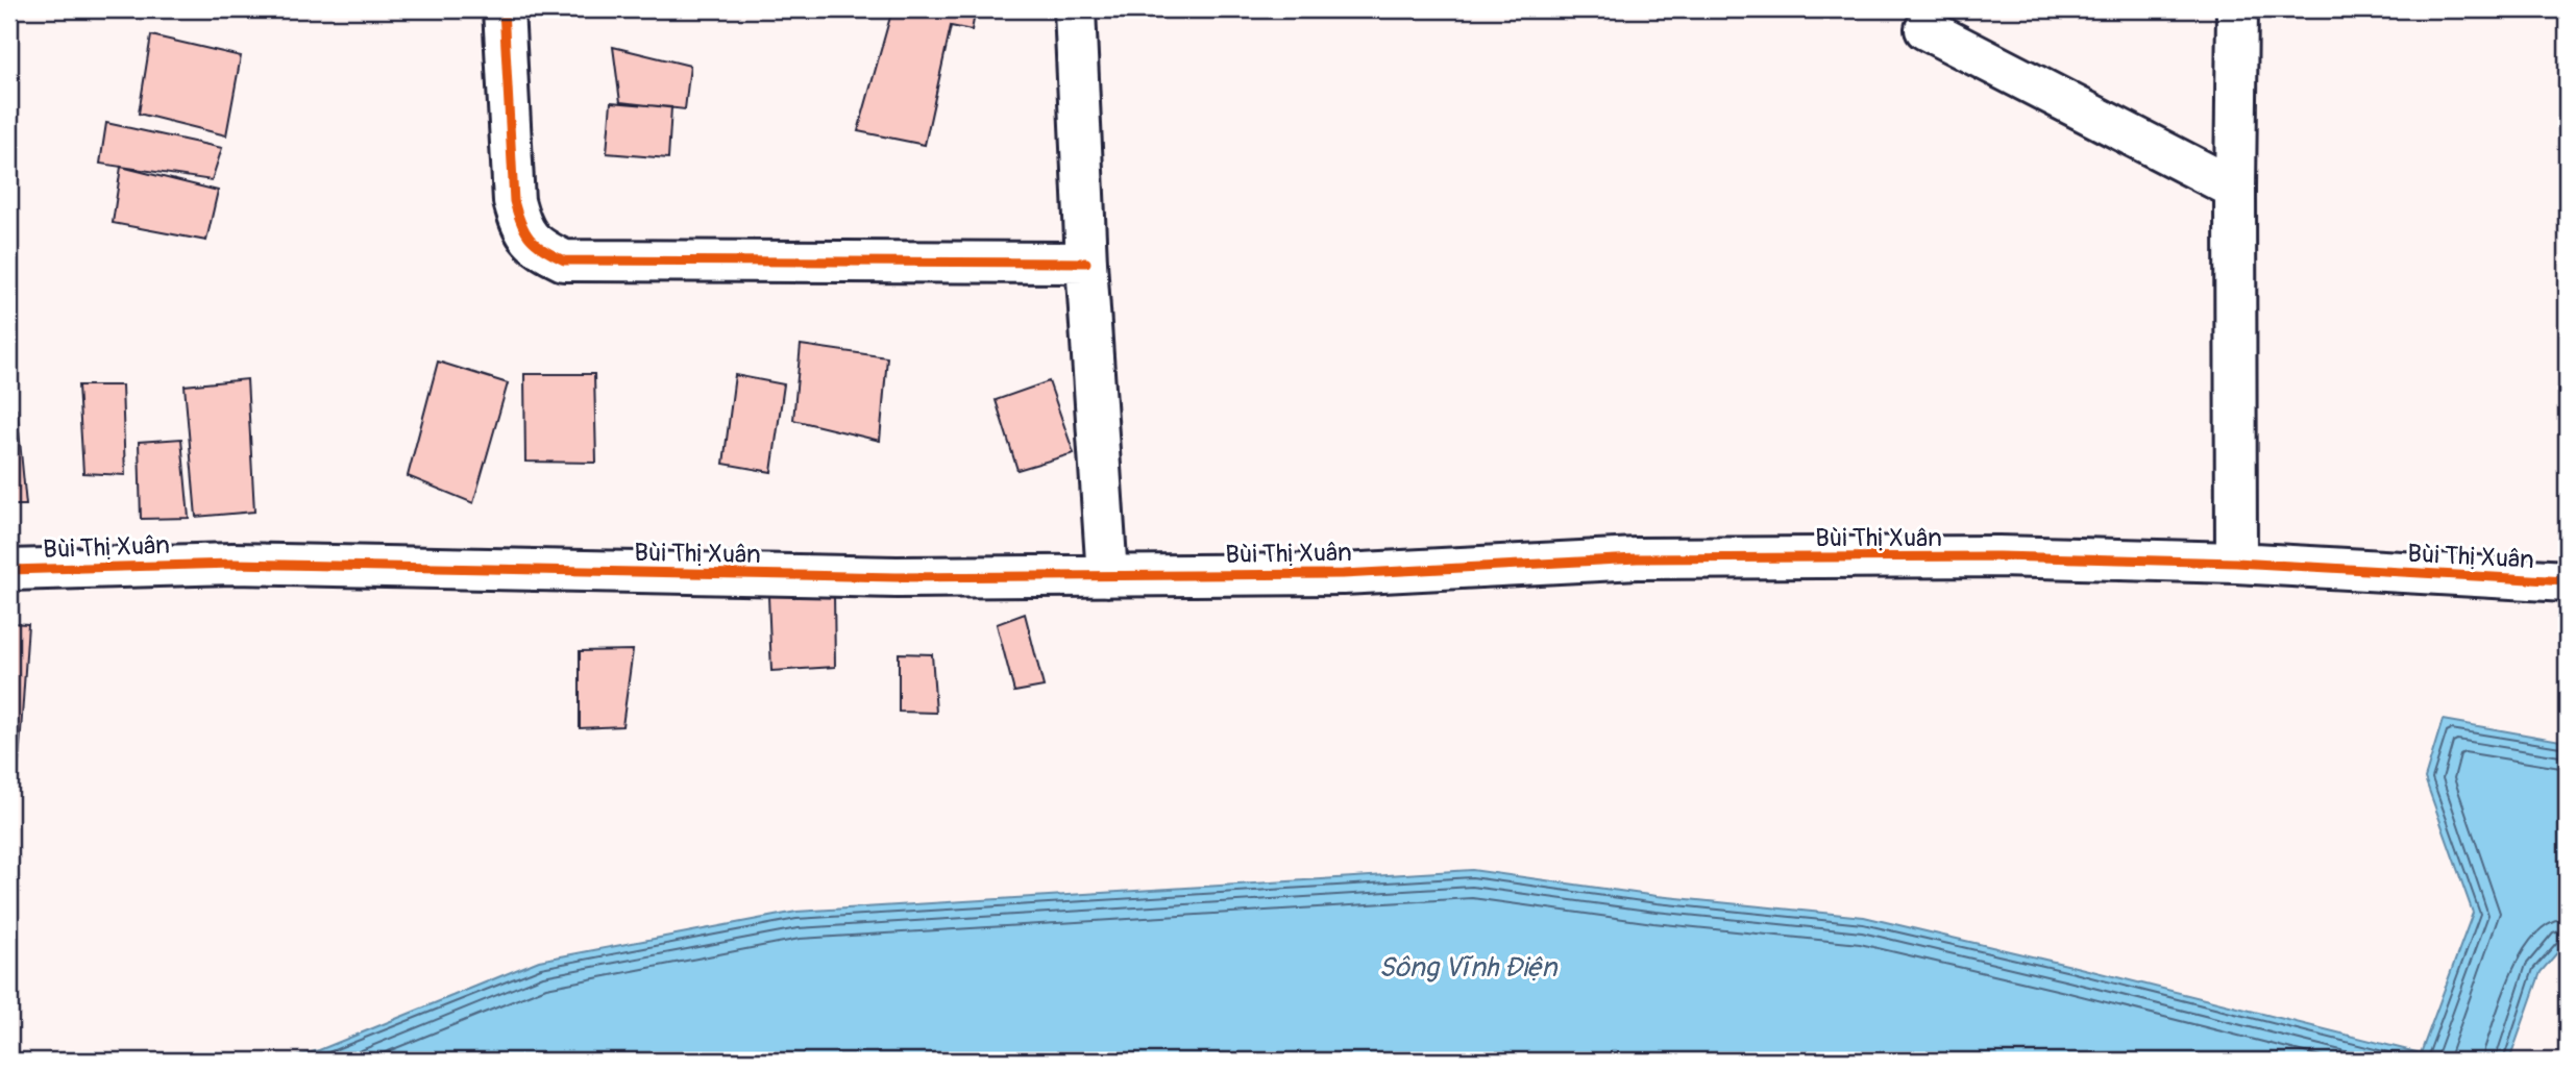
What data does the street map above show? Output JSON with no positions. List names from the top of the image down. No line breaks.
{"streets":{"street":["Bùi Thị Xuân"]},"water":["Sông Vĩnh Điện"]}
